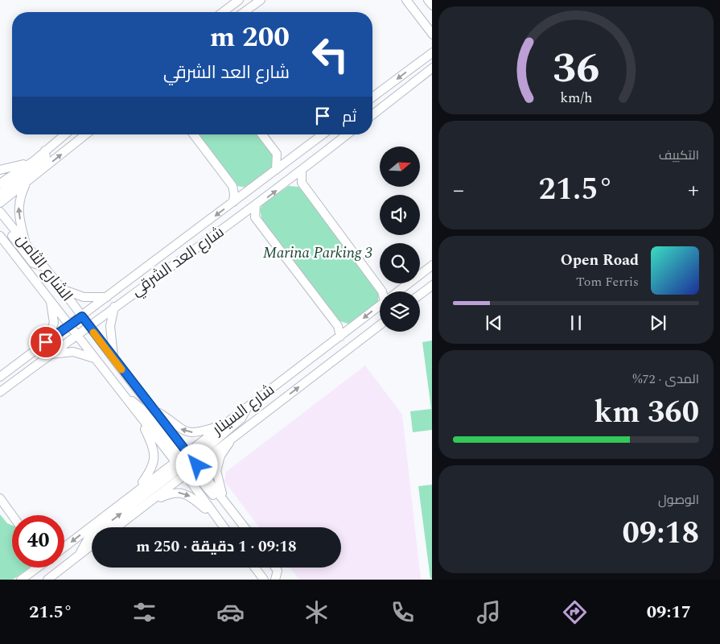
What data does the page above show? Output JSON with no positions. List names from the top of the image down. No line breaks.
{"streets":{"street":["شارع العد الشرقي","الشارع الثامن","شارع السينار"]},"crossings":[["شارع العد الشرقي","الشارع الثامن"],["الشارع الثامن","شارع السينار"]],"parks":["Marina Parking 3"],"north":"right","page":{"turn":["200 m","شارع العد الشرقي"],"then":"ثم","tile":["التكييف",["المدى · 72%","360 km"],["الوصول","09:18"]],"heat":["−","21.5°","+"],"song":["Open Road","Tom Ferris"],"limit":"40","trip":"09:18 · 1 دقيقة · 250 m","tabs":["09:17","21.5°"],"gauge":["36","km/h"]}}
